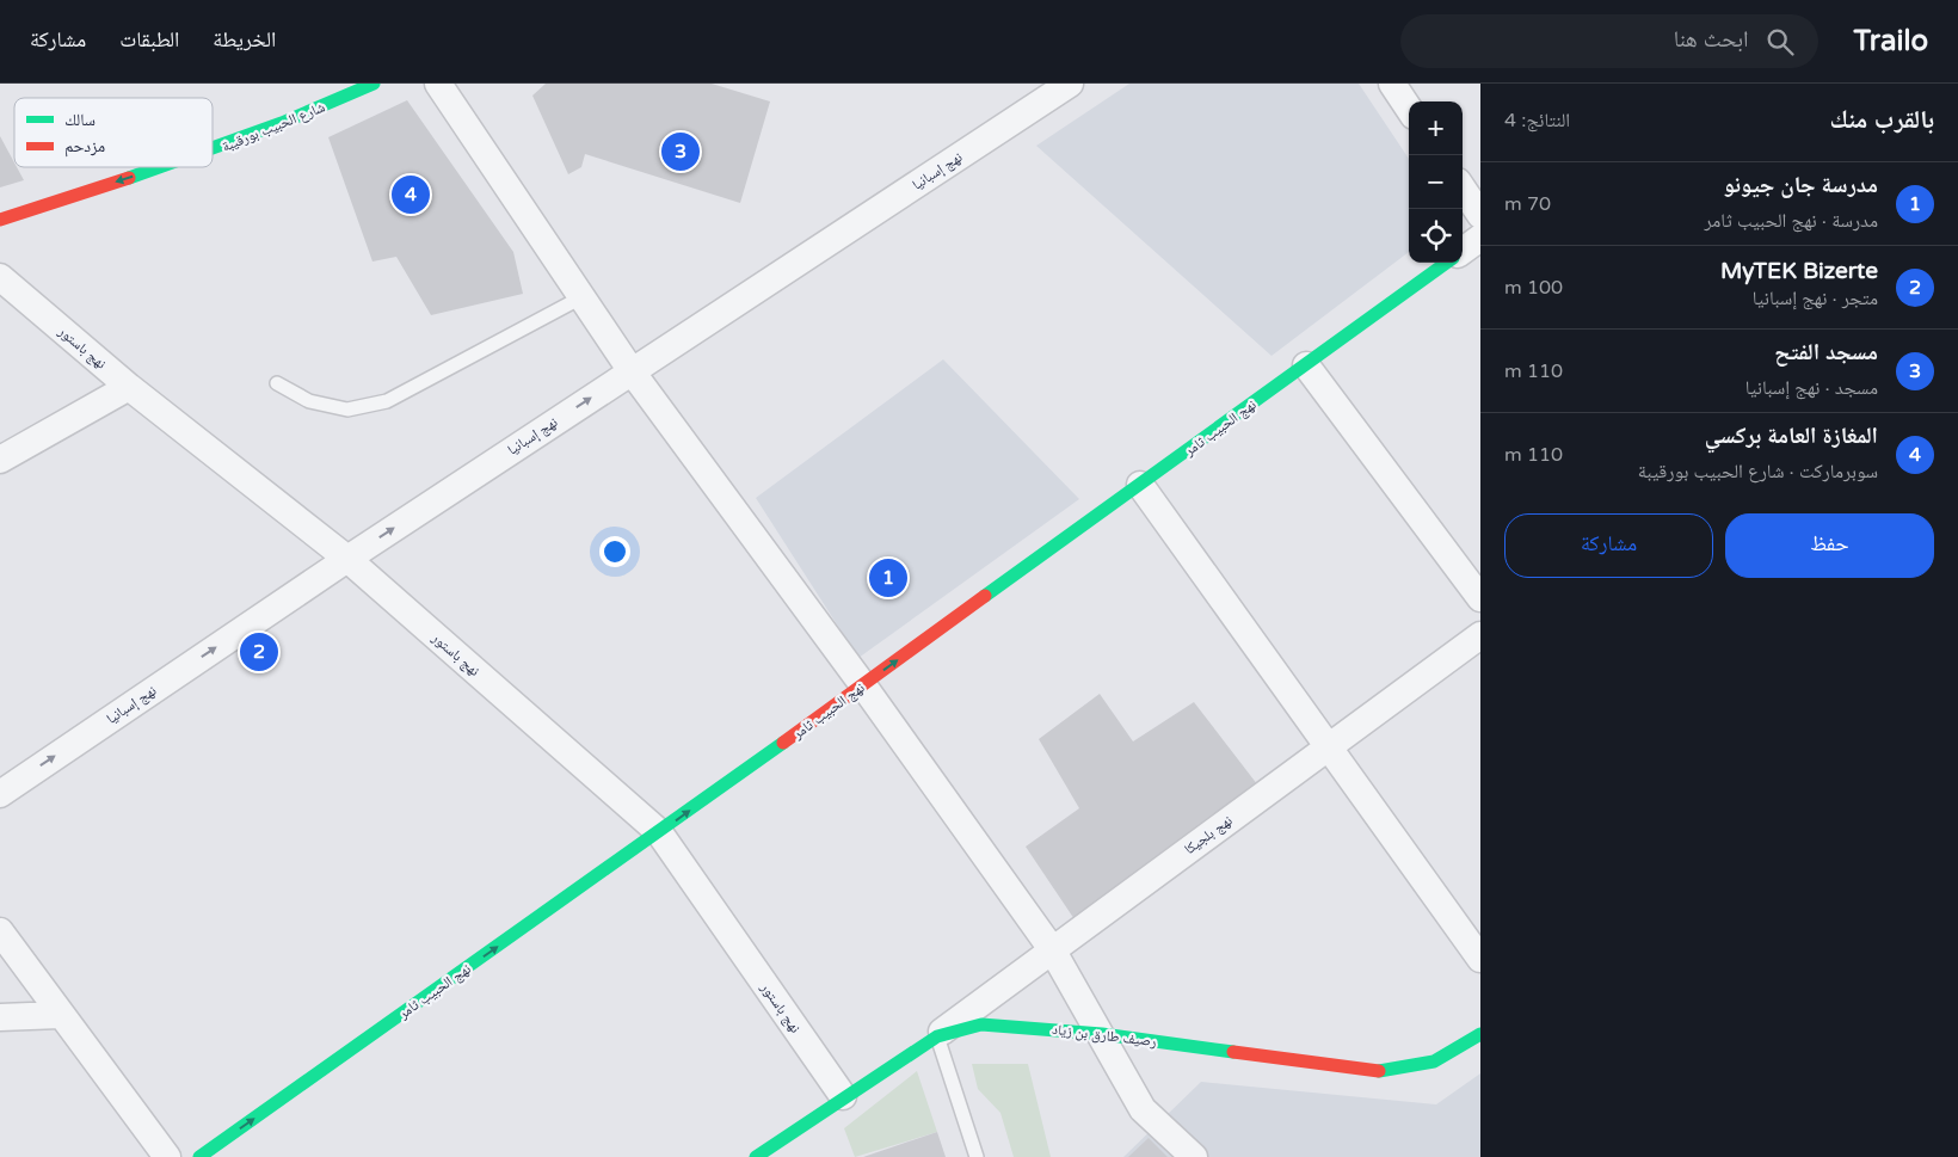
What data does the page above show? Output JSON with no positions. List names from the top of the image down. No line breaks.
{"streets":{"street":["شارع الحبيب بورقيبة","نهج إسبانيا","نهج باستور","نهج الحبيب ثامر","نهج بلجيكا","رصيف طارق بن زياد"]},"crossings":[["نهج إسبانيا","نهج باستور"],["نهج باستور","نهج الحبيب ثامر"],["نهج باستور","رصيف طارق بن زياد"],["نهج بلجيكا","رصيف طارق بن زياد"]],"one_way":["شارع الحبيب بورقيبة","نهج إسبانيا","نهج الحبيب ثامر"],"legend":["سالك","مزدحم"],"page":{"header":"Trailo","search":"ابحث هنا","nav":["الخريطة","الطبقات","مشاركة"],"heading":["بالقرب منك","النتائج: 4"],"map_buttons":["+","−"],"pins":["3","4","1","2"],"list":[{"mark":"1","name":"مدرسة جان جيونو","note":"مدرسة · نهج الحبيب ثامر","value":"70 m"},{"mark":"2","name":"MyTEK Bizerte","note":"متجر · نهج إسبانيا","value":"100 m"},{"mark":"3","name":"مسجد الفتح","note":"مسجد · نهج إسبانيا","value":"110 m"},{"mark":"4","name":"المغازة العامة بركسي","note":"سوبرماركت · شارع الحبيب بورقيبة","value":"110 m"}],"buttons":["حفظ","مشاركة"]}}
